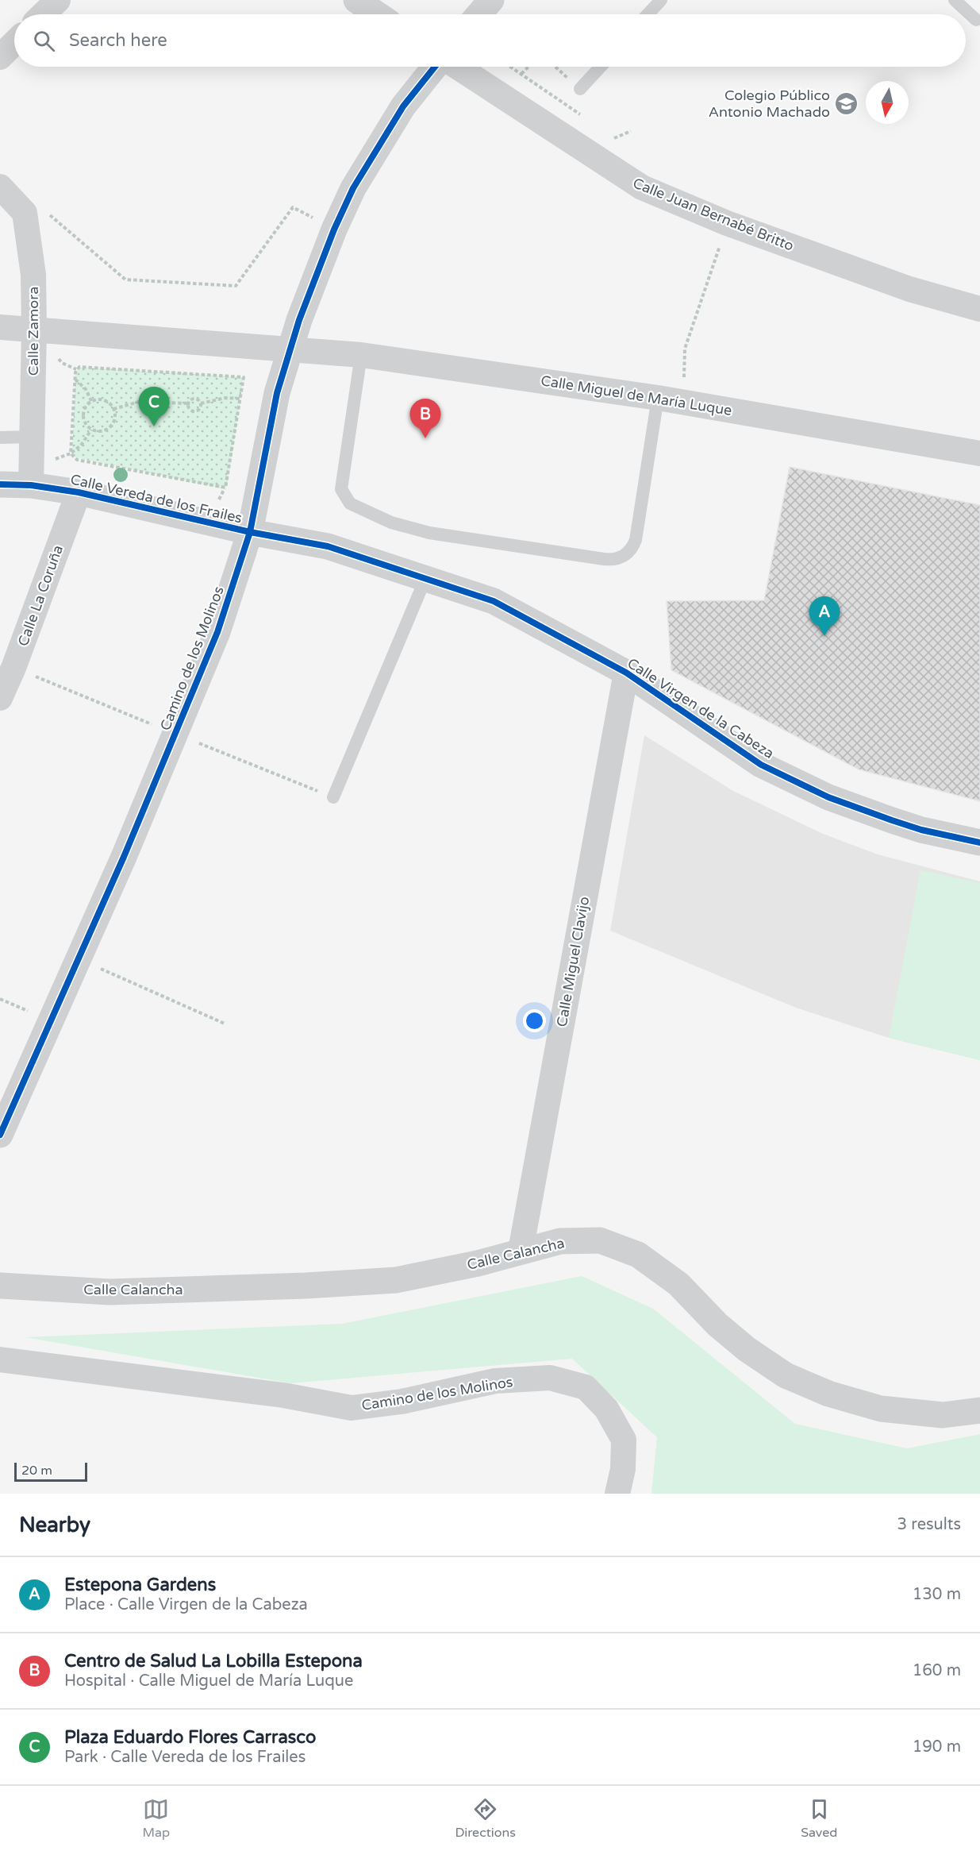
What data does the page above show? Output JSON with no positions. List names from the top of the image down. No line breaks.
{"streets":{"street":["Calle Juan Bernabé Britto","Calle Zamora","Calle Miguel de María Luque","Calle Vereda de los Frailes","Calle La Coruña","Camino de los Molinos","Calle Virgen de la Cabeza","Calle Miguel Clavijo","Calle Calancha"]},"crossings":[["Calle Zamora","Calle Miguel de María Luque"],["Calle Zamora","Calle Vereda de los Frailes"],["Calle Miguel de María Luque","Camino de los Molinos"],["Calle Vereda de los Frailes","Calle La Coruña"],["Calle Vereda de los Frailes","Camino de los Molinos"],["Calle Vereda de los Frailes","Calle Virgen de la Cabeza"],["Camino de los Molinos","Calle Virgen de la Cabeza"],["Calle Virgen de la Cabeza","Calle Miguel Clavijo"],["Calle Miguel Clavijo","Calle Calancha"]],"places":{"school or university":["Colegio Público Antonio Machado"]},"scale_bar":"20 m","north":"bottom","page":{"search":"Search here","pins":["C","B","A"],"scale":"20 m","heading":["Nearby","3 results"],"list":[{"mark":"A","name":"Estepona Gardens","note":"Place · Calle Virgen de la Cabeza","value":"130 m"},{"mark":"B","name":"Centro de Salud La Lobilla Estepona","note":"Hospital · Calle Miguel de María Luque","value":"160 m"},{"mark":"C","name":"Plaza Eduardo Flores Carrasco","note":"Park · Calle Vereda de los Frailes","value":"190 m"}],"nav":["Map","Directions","Saved"]}}
